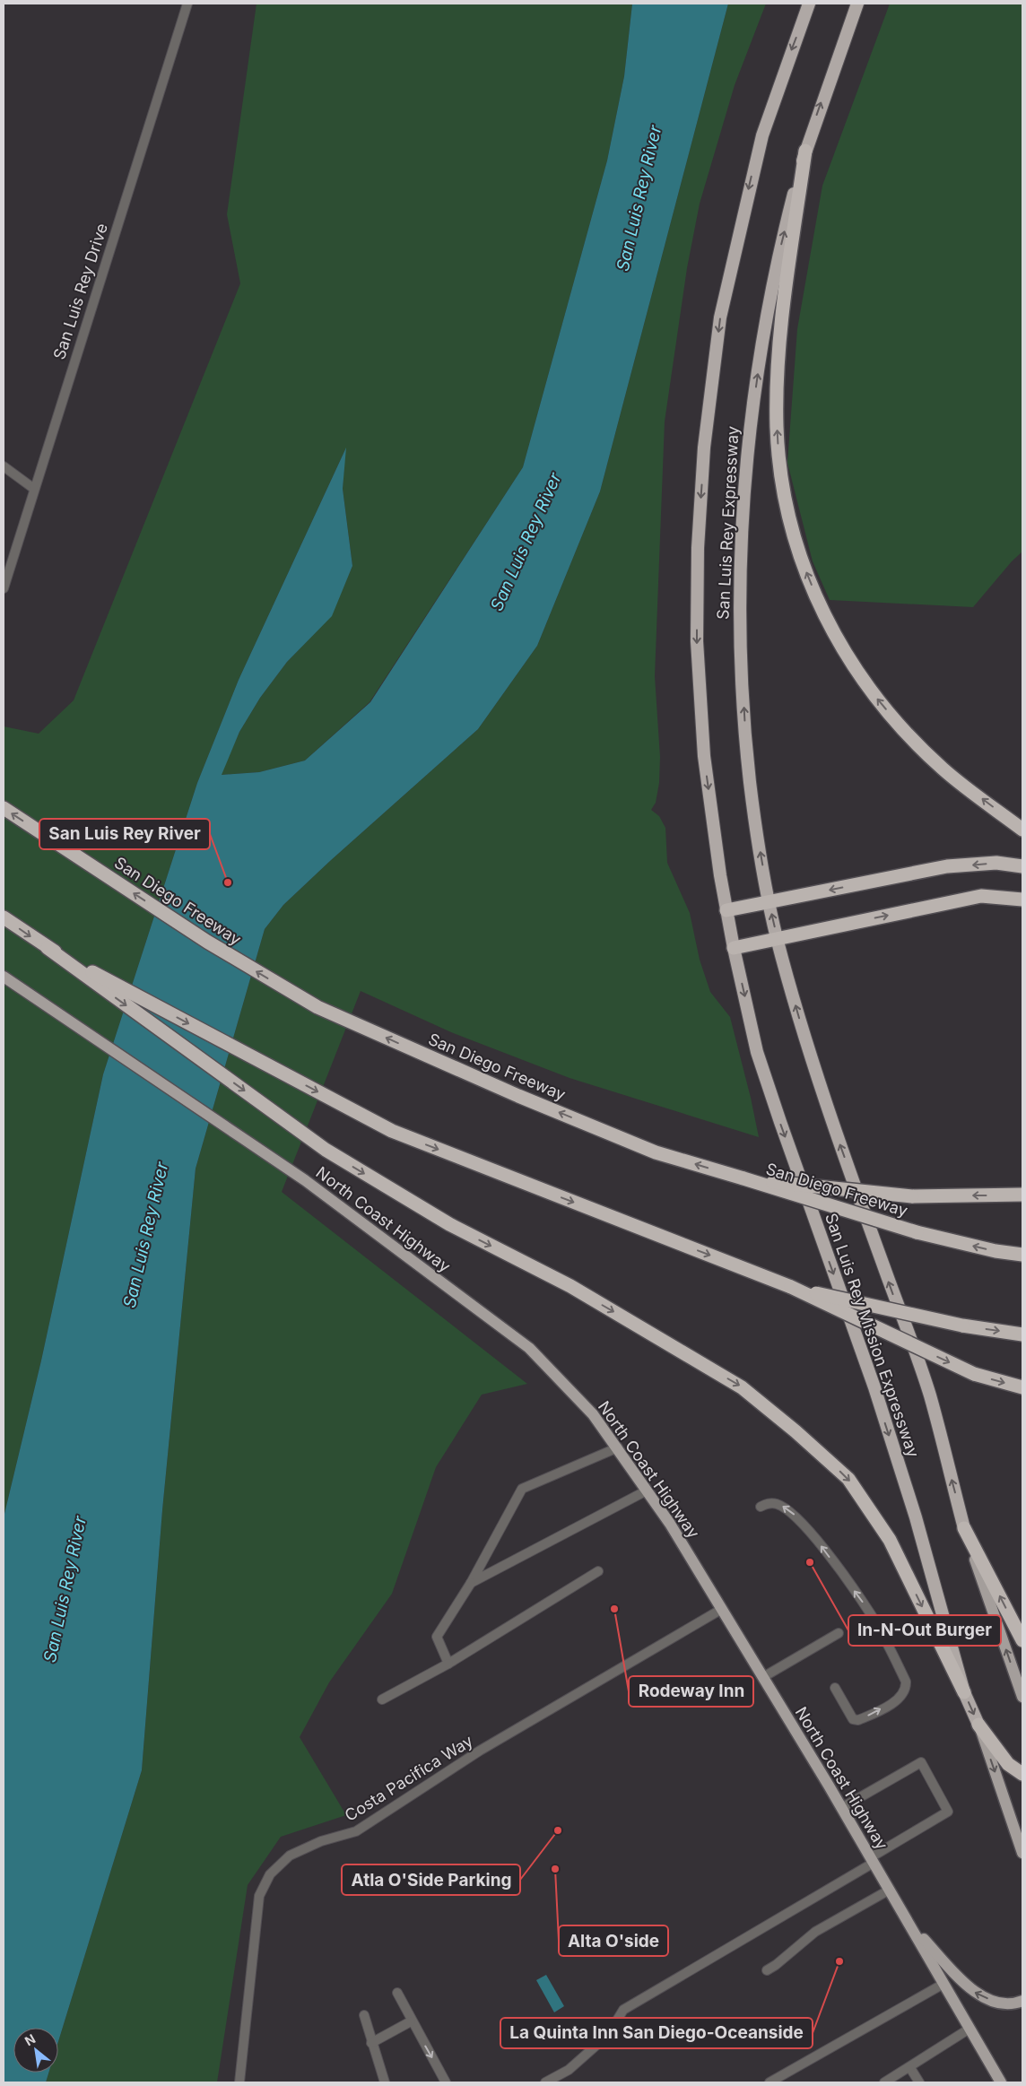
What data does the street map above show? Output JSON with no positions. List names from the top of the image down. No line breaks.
{"streets":{"highway":["San Luis Rey Expressway","San Diego Freeway","San Luis Rey Mission Expressway"],"main road":["North Coast Highway"],"street":["San Luis Rey Drive","Costa Pacifica Way"]},"crossings":[["San Luis Rey Expressway","San Luis Rey Mission Expressway"],["North Coast Highway","Costa Pacifica Way"]],"one_way":["San Luis Rey Expressway"],"water":["San Luis Rey River"],"places":["San Luis Rey River","In-N-Out Burger","Rodeway Inn","Atla O'Side Parking","Alta O'side","La Quinta Inn San Diego-Oceanside"],"north":"top left"}
